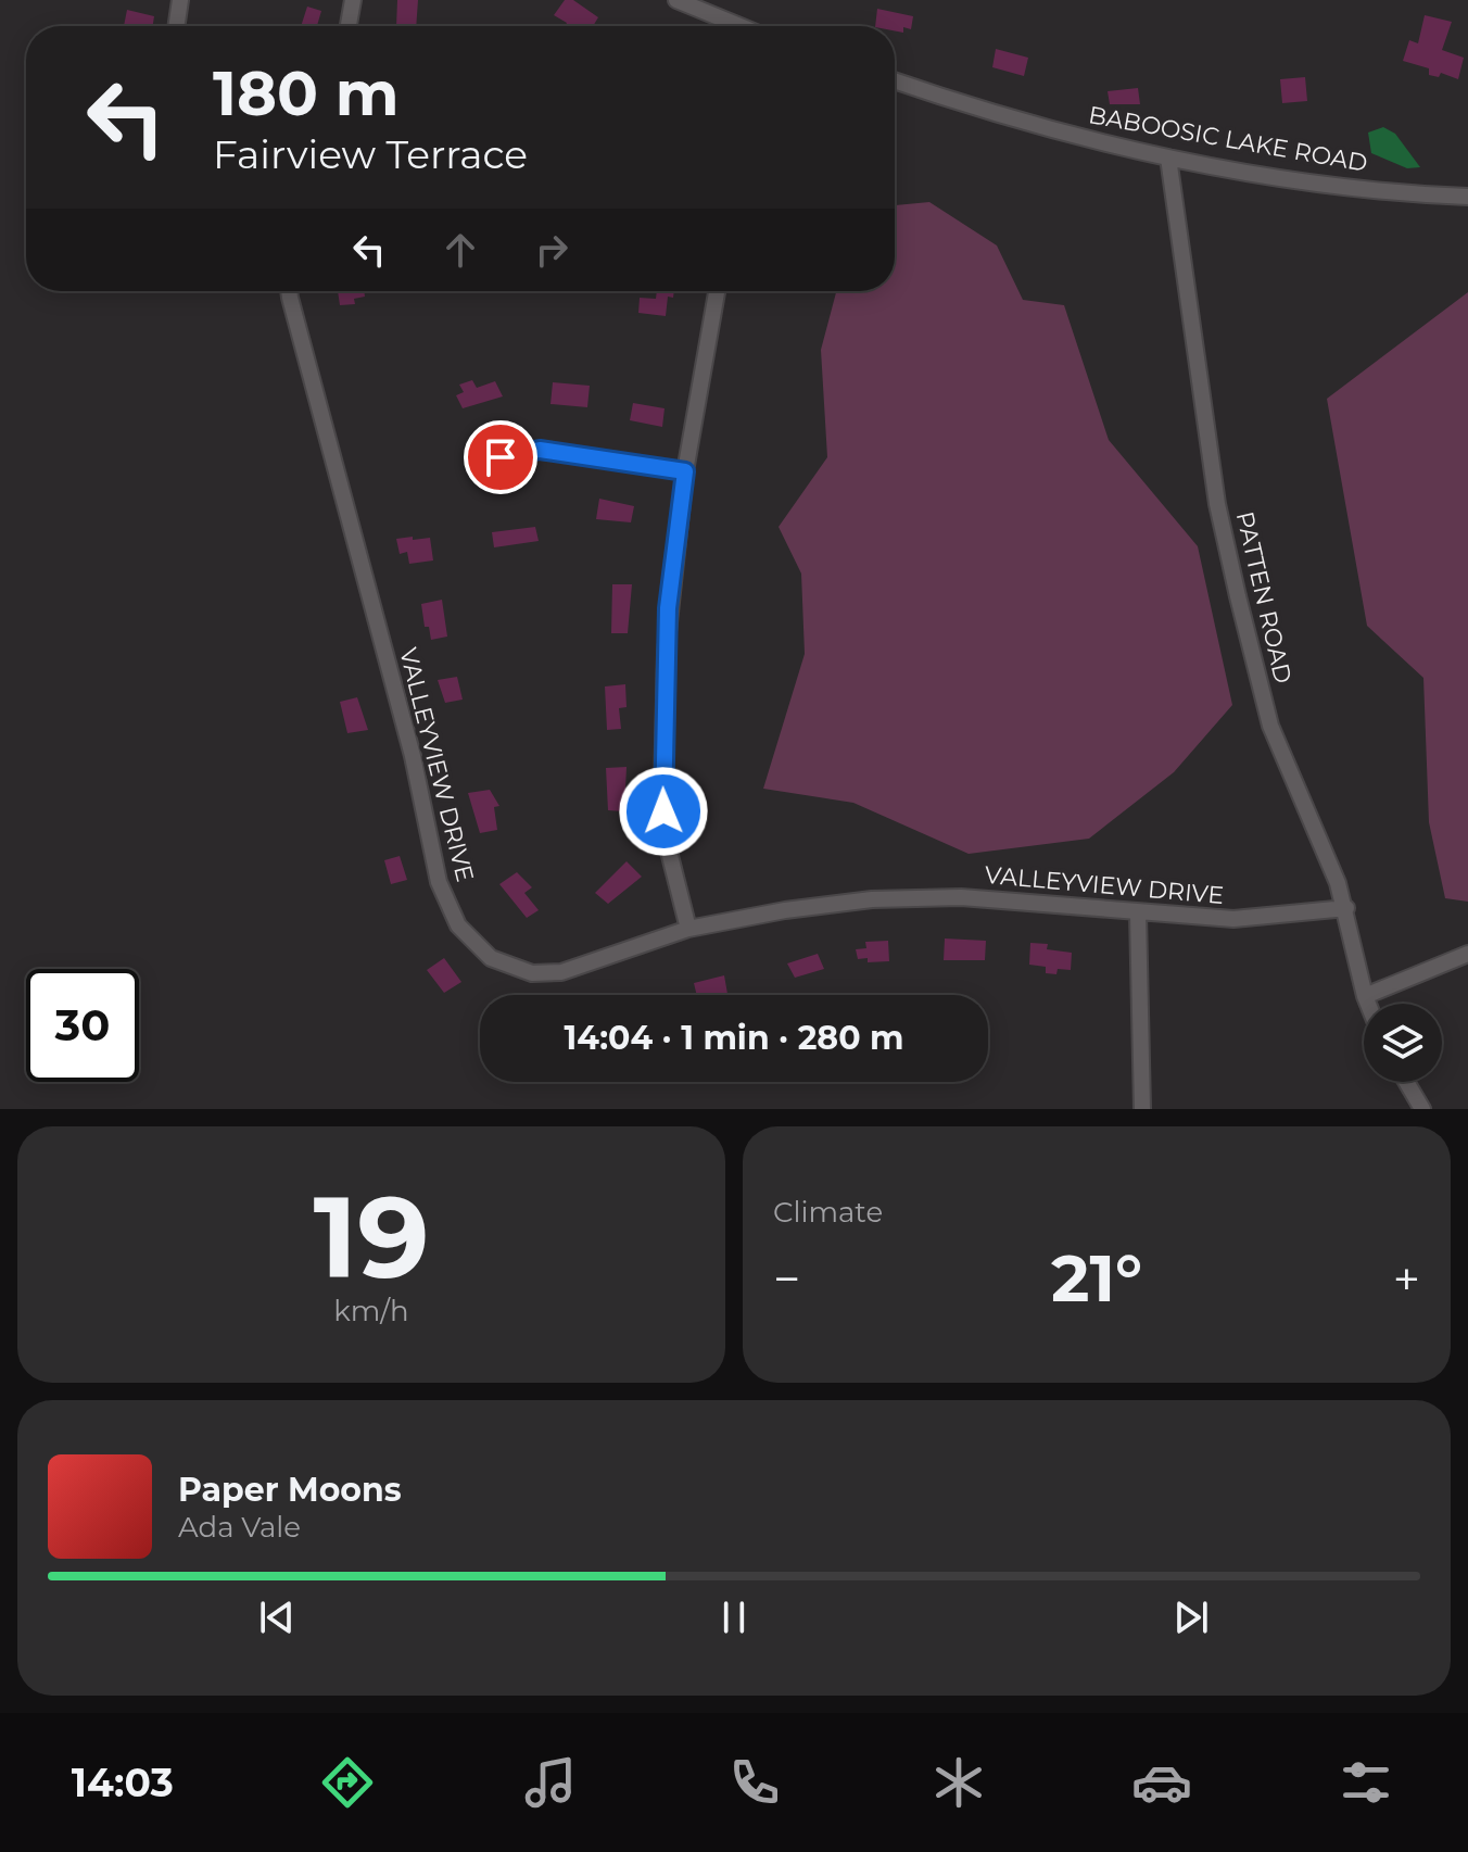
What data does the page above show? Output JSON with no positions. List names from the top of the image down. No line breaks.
{"streets":{"street":["BABOOSIC LAKE ROAD","PATTEN ROAD","VALLEYVIEW DRIVE"]},"crossings":[["BABOOSIC LAKE ROAD","PATTEN ROAD"],["PATTEN ROAD","VALLEYVIEW DRIVE"]],"page":{"turn":["180 m","Fairview Terrace"],"limit":"30","trip":"14:04 · 1 min · 280 m","tile":[["19","km/h"],"Climate"],"heat":["−","21°","+"],"song":["Paper Moons","Ada Vale"],"tabs":"14:03"}}
